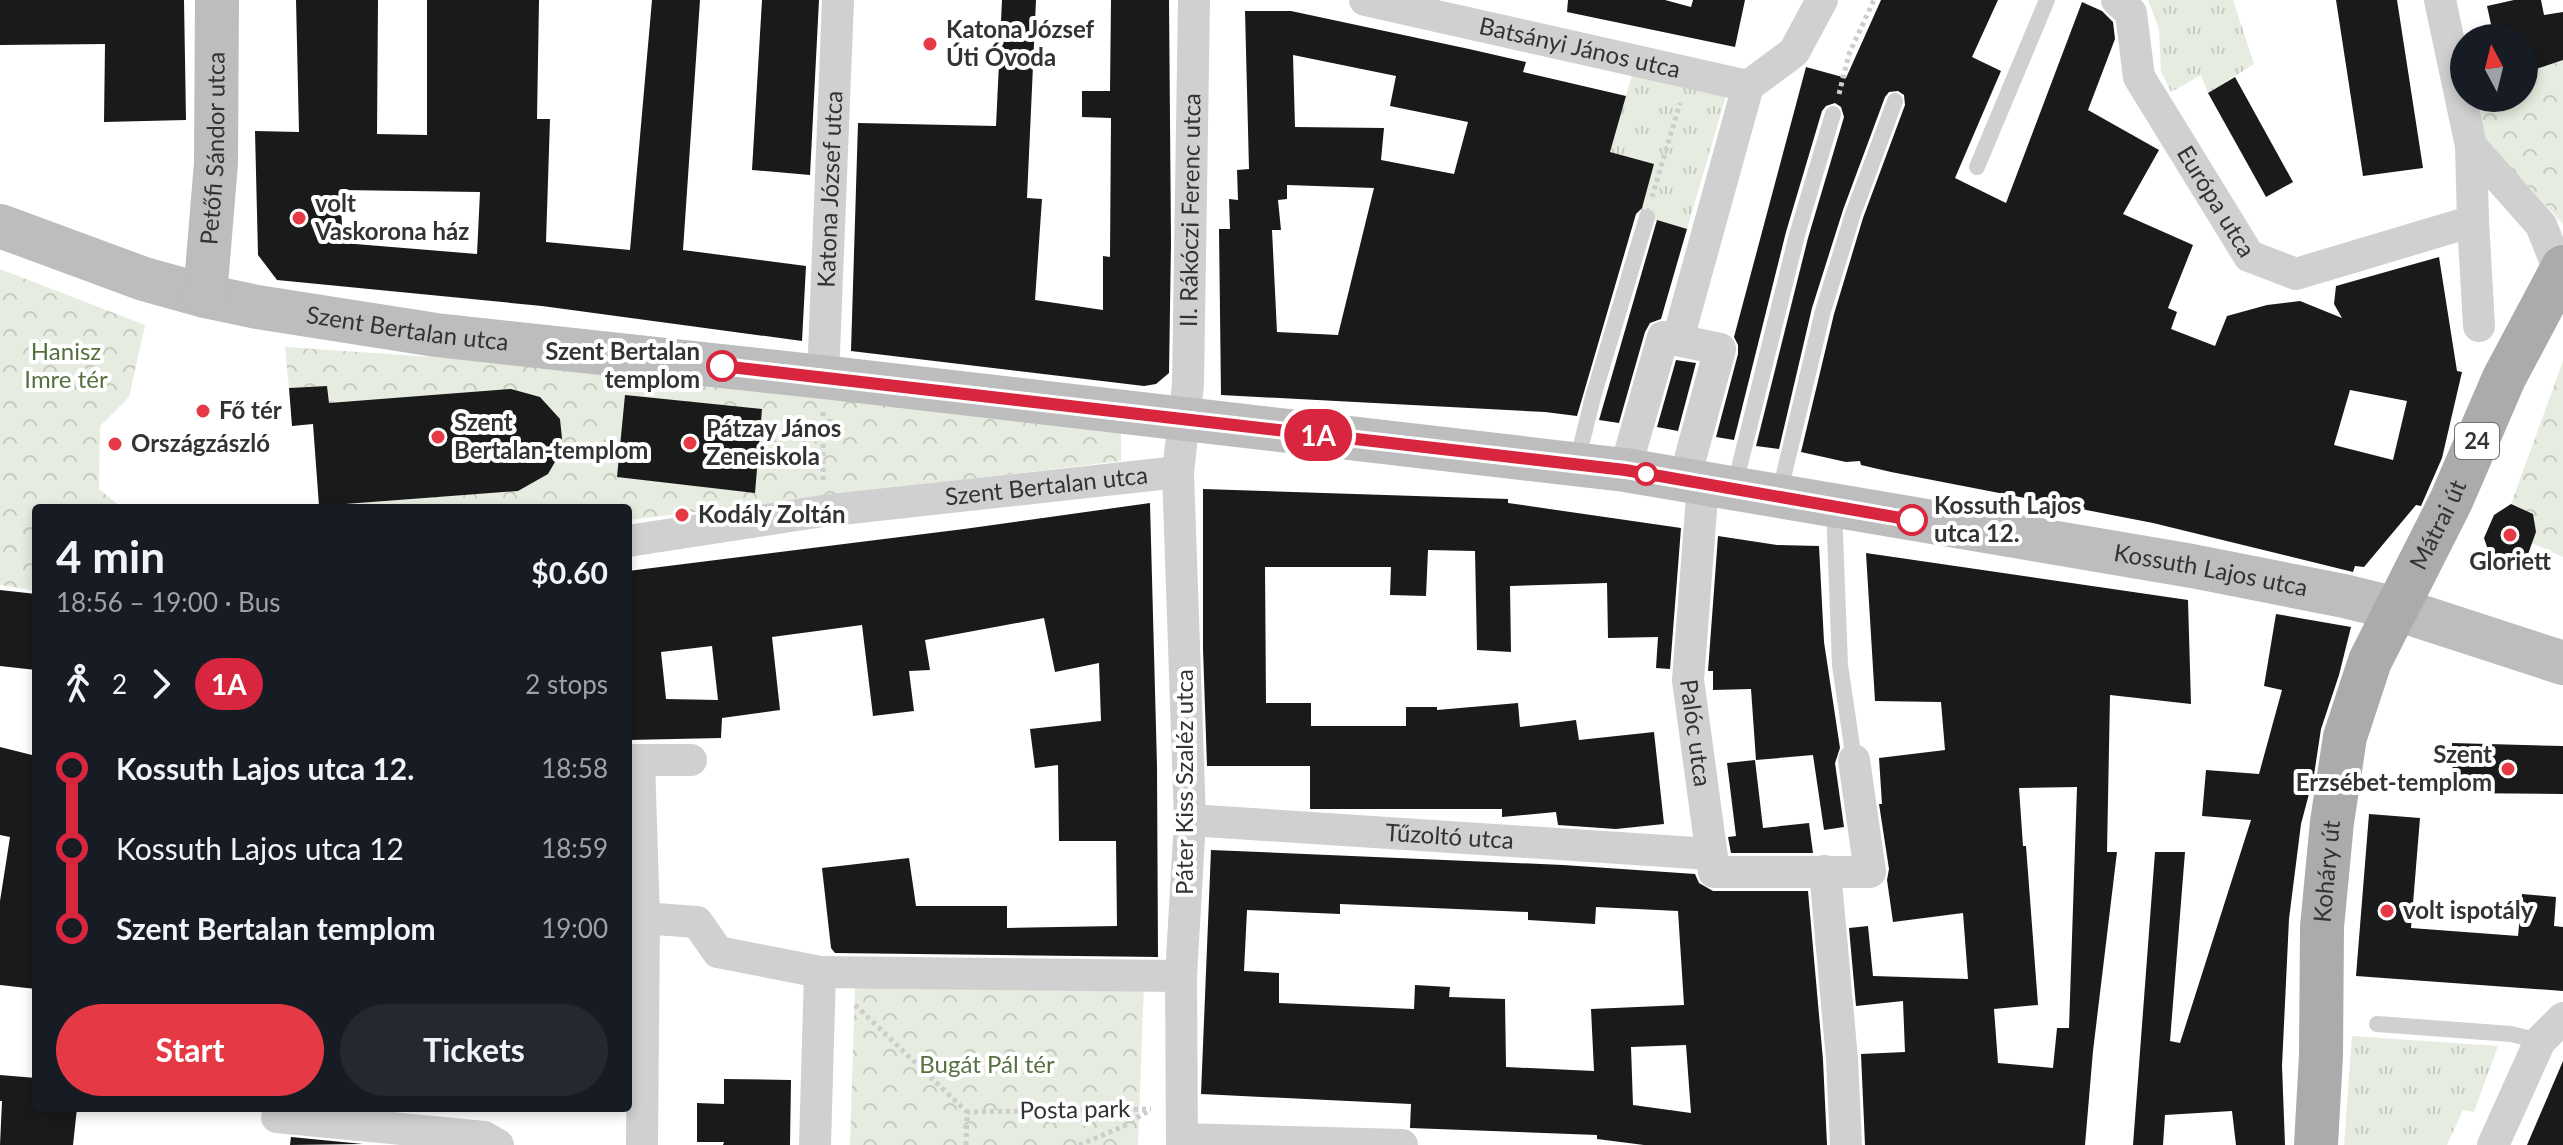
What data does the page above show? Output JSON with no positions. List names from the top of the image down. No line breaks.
{"streets":{"main road":["Petőfi Sándor utca","Szent Bertalan utca","24","Mátrai út","Kossuth Lajos utca","Koháry út"],"street":["Batsányi János utca","Katona József utca","Európa utca","II. Rákóczi Ferenc utca","Palóc utca","Páter Kiss Szaléz utca","Tűzoltó utca"],"path":["Posta park"]},"crossings":[["Petőfi Sándor utca","Szent Bertalan utca"],["Katona József utca","Szent Bertalan utca"],["II. Rákóczi Ferenc utca","Szent Bertalan utca"],["II. Rákóczi Ferenc utca","Kossuth Lajos utca"],["II. Rákóczi Ferenc utca","Páter Kiss Szaléz utca"],["Szent Bertalan utca","Kossuth Lajos utca"],["Szent Bertalan utca","Páter Kiss Szaléz utca"],["Mátrai út","Kossuth Lajos utca"],["Mátrai út","Koháry út"],["Kossuth Lajos utca","Palóc utca"],["Kossuth Lajos utca","Páter Kiss Szaléz utca"],["Kossuth Lajos utca","Koháry út"],["Palóc utca","Tűzoltó utca"],["Páter Kiss Szaléz utca","Tűzoltó utca"]],"parks":["Hanisz Imre tér","Bugát Pál tér"],"places":["Katona József Úti Óvoda","volt Vaskorona ház","Szent Bertalan templom","Fő tér","Szent Bertalan-templom","Pátzay János Zeneiskola","Országzászló","Kodály Zoltán","Kossuth Lajos utca 12.","Gloriett","Szent Erzsébet-templom","volt ispotály"],"lines":["bus line 1A"],"north":"top","page":{"on_map":"1A","heading":["4 min","18:56 – 19:00 · Bus","$0.60"],"legs":["2","1A","2 stops"],"list":[{"name":"Kossuth Lajos utca 12.","value":"18:58"},{"name":"Kossuth Lajos utca 12","value":"18:59"},{"name":"Szent Bertalan templom","value":"19:00"}],"buttons":["Start","Tickets"]}}
